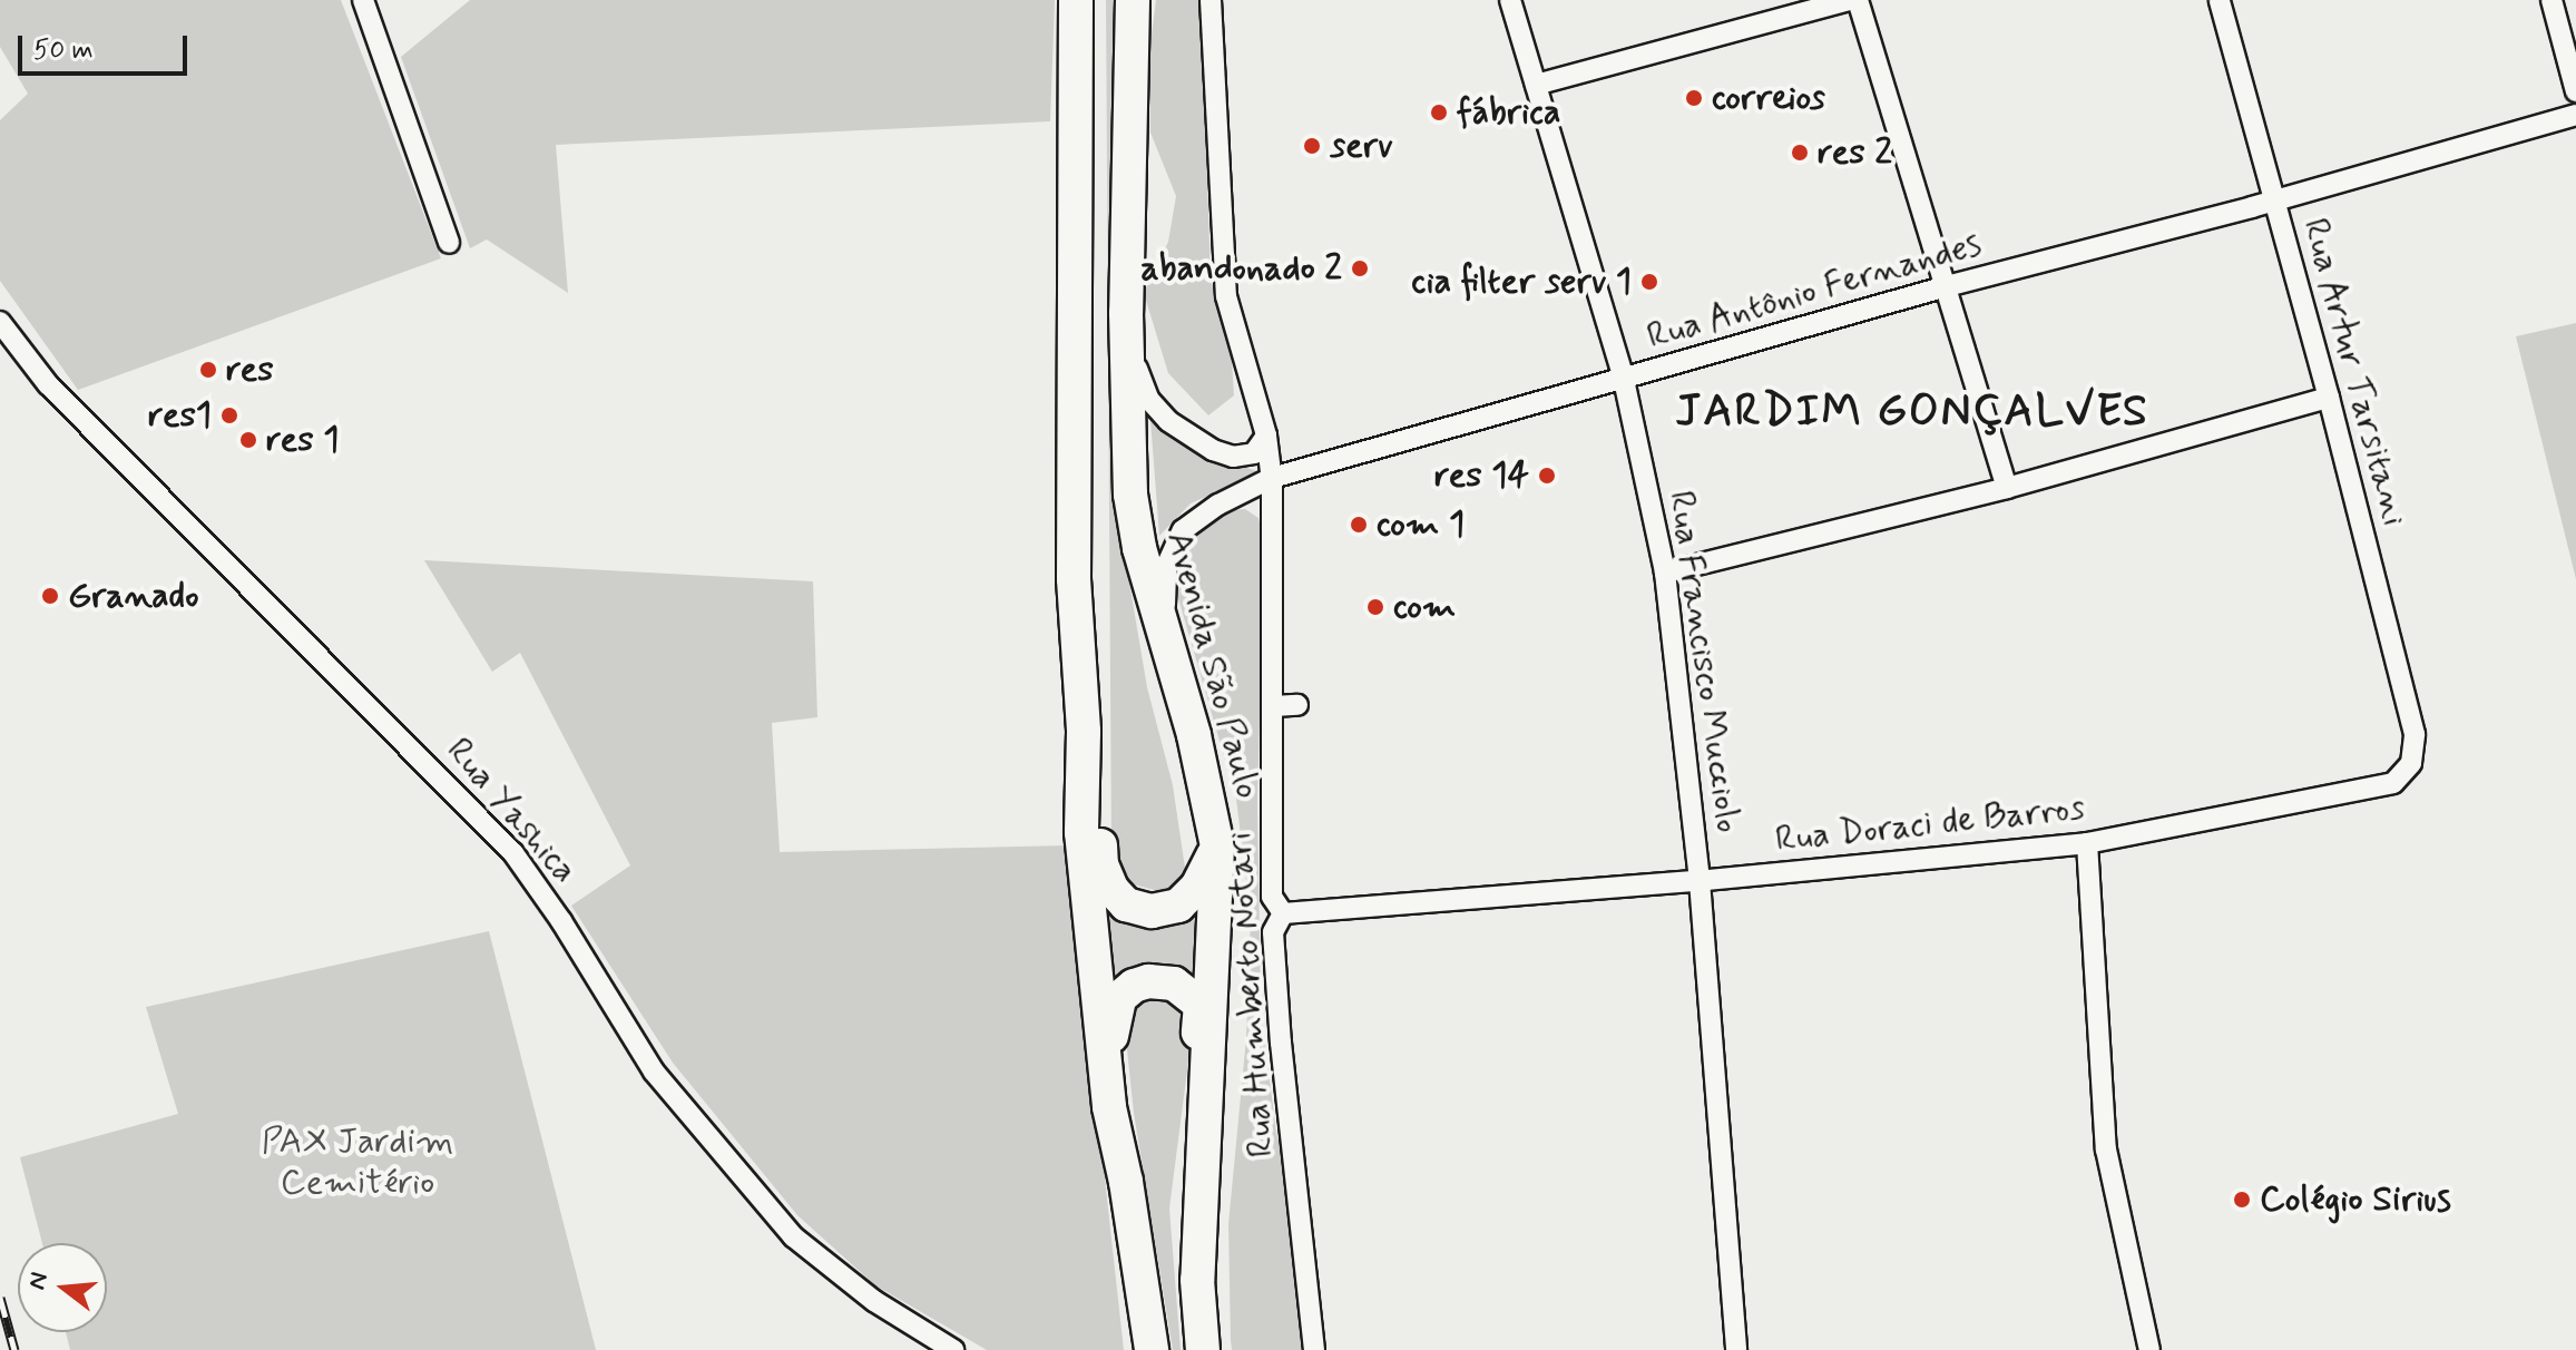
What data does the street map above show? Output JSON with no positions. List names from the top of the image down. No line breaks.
{"streets":{"main road":["Avenida São Paulo"],"street":["Rua Antônio Fernandes","Rua Artur Tarsitani","Rua Francisco Mucciolo","Rua Yashica","Rua Doraci de Barros","Rua Humberto Notari"]},"crossings":[["Rua Antônio Fernandes","Rua Artur Tarsitani"],["Rua Antônio Fernandes","Rua Francisco Mucciolo"],["Rua Antônio Fernandes","Avenida São Paulo"],["Rua Antônio Fernandes","Rua Humberto Notari"],["Rua Artur Tarsitani","Rua Doraci de Barros"],["Rua Francisco Mucciolo","Rua Doraci de Barros"],["Rua Doraci de Barros","Rua Humberto Notari"]],"districts":["JARDIM GONÇALVES"],"parks":["PAX Jardim Cemitério"],"places":["correios","fábrica","serv","res 2","abandonado 2","cia filter serv 1","res","res1","res 1","res 14","com 1","Granado","com","Colégio Sirius"],"scale_bar":"50 m","north":"left"}
